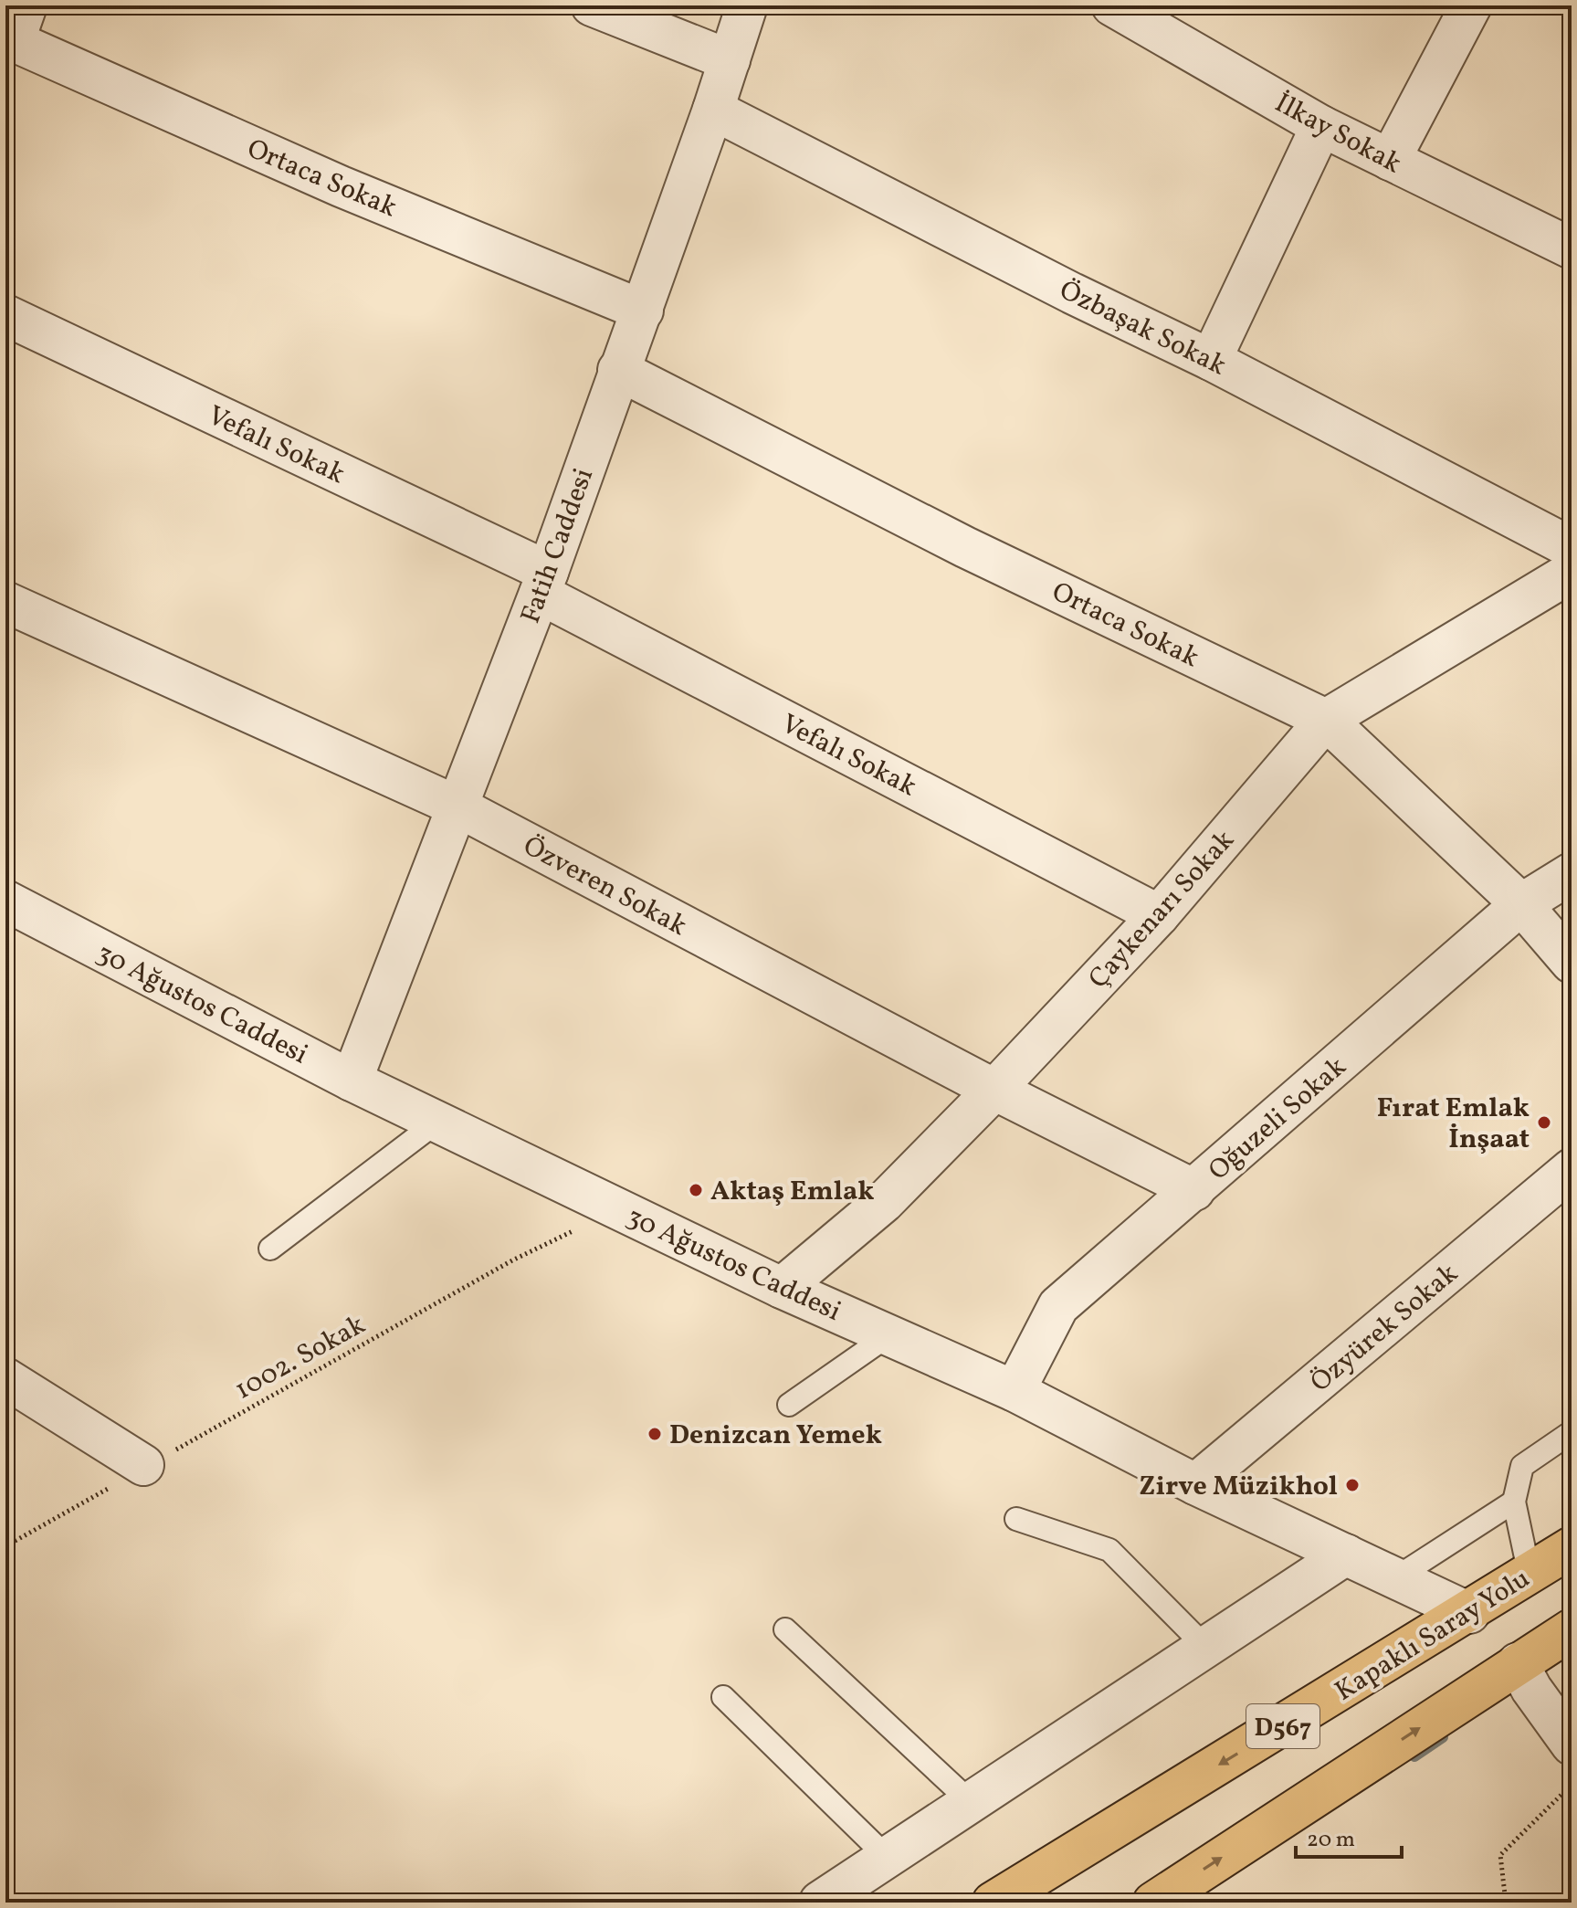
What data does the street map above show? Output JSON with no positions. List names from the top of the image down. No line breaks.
{"streets":{"highway":["Kapaklı Saray Yolu","D567"],"street":["İlkay Sokak","Ortaca Sokak","Özbaşak Sokak","Vefalı Sokak","Fatih Caddesi","Özveren Sokak","Çaykenarı Sokak","30 Ağustos Caddesi","Oğuzeli Sokak","Özyürek Sokak"],"path":["1002. Sokak"]},"crossings":[["Ortaca Sokak","Fatih Caddesi"],["Ortaca Sokak","Çaykenarı Sokak"],["Ortaca Sokak","Oğuzeli Sokak"],["Özbaşak Sokak","Fatih Caddesi"],["Vefalı Sokak","Fatih Caddesi"],["Vefalı Sokak","Çaykenarı Sokak"],["Fatih Caddesi","Özveren Sokak"],["Fatih Caddesi","30 Ağustos Caddesi"],["Özveren Sokak","Çaykenarı Sokak"],["Özveren Sokak","Oğuzeli Sokak"],["Çaykenarı Sokak","30 Ağustos Caddesi"],["30 Ağustos Caddesi","Oğuzeli Sokak"],["30 Ağustos Caddesi","Özyürek Sokak"],["30 Ağustos Caddesi","1002. Sokak"],["30 Ağustos Caddesi","Kapaklı Saray Yolu"]],"places":["Fırat Emlak İnşaat","Aktaş Emlak","Denizcan Yemek","Zirve Müzikhol"],"scale_bar":"20 m"}
